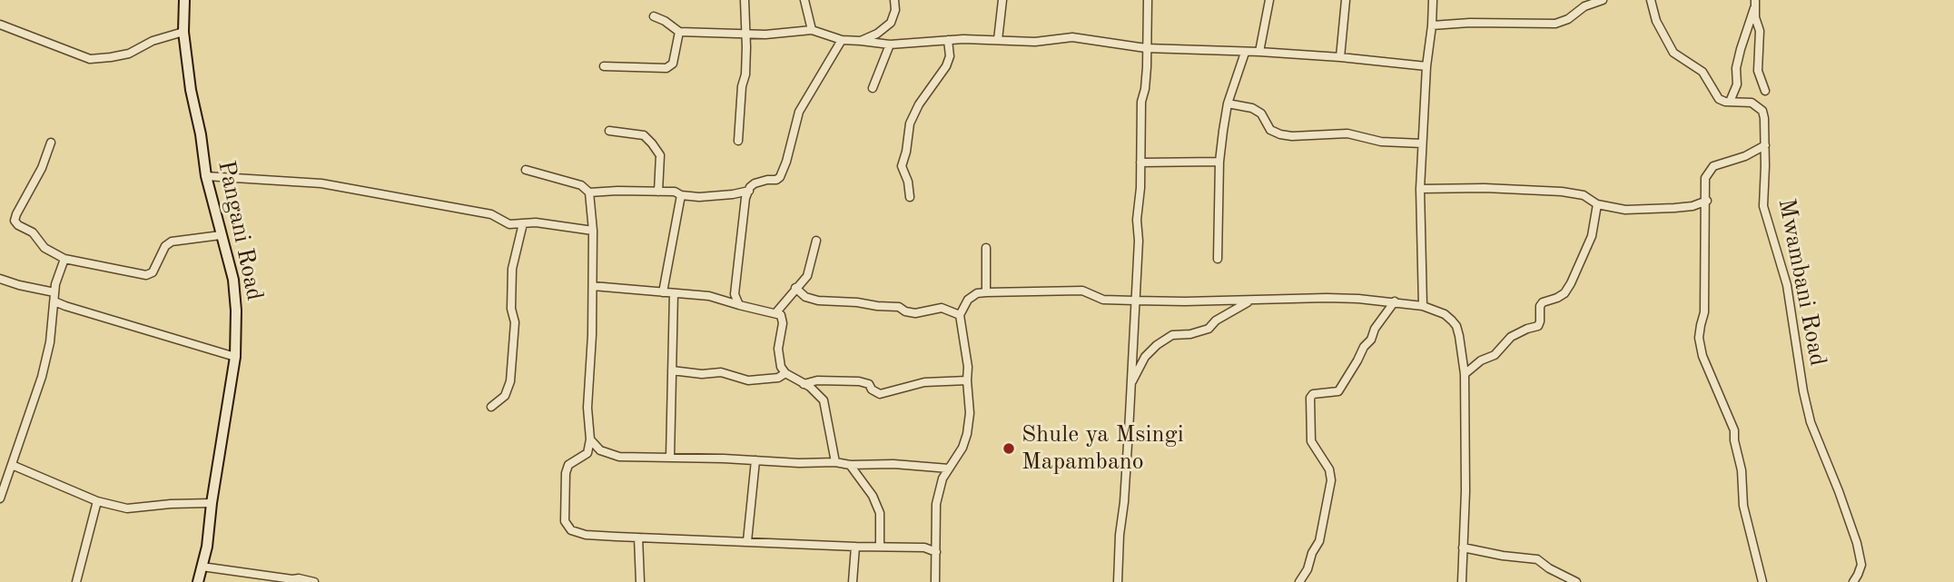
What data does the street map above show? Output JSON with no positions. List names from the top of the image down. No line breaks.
{"streets":{"main road":["Pangani Road"],"street":["Mwambani Road"]},"places":["Shule ya Msingi Mapambano"]}
